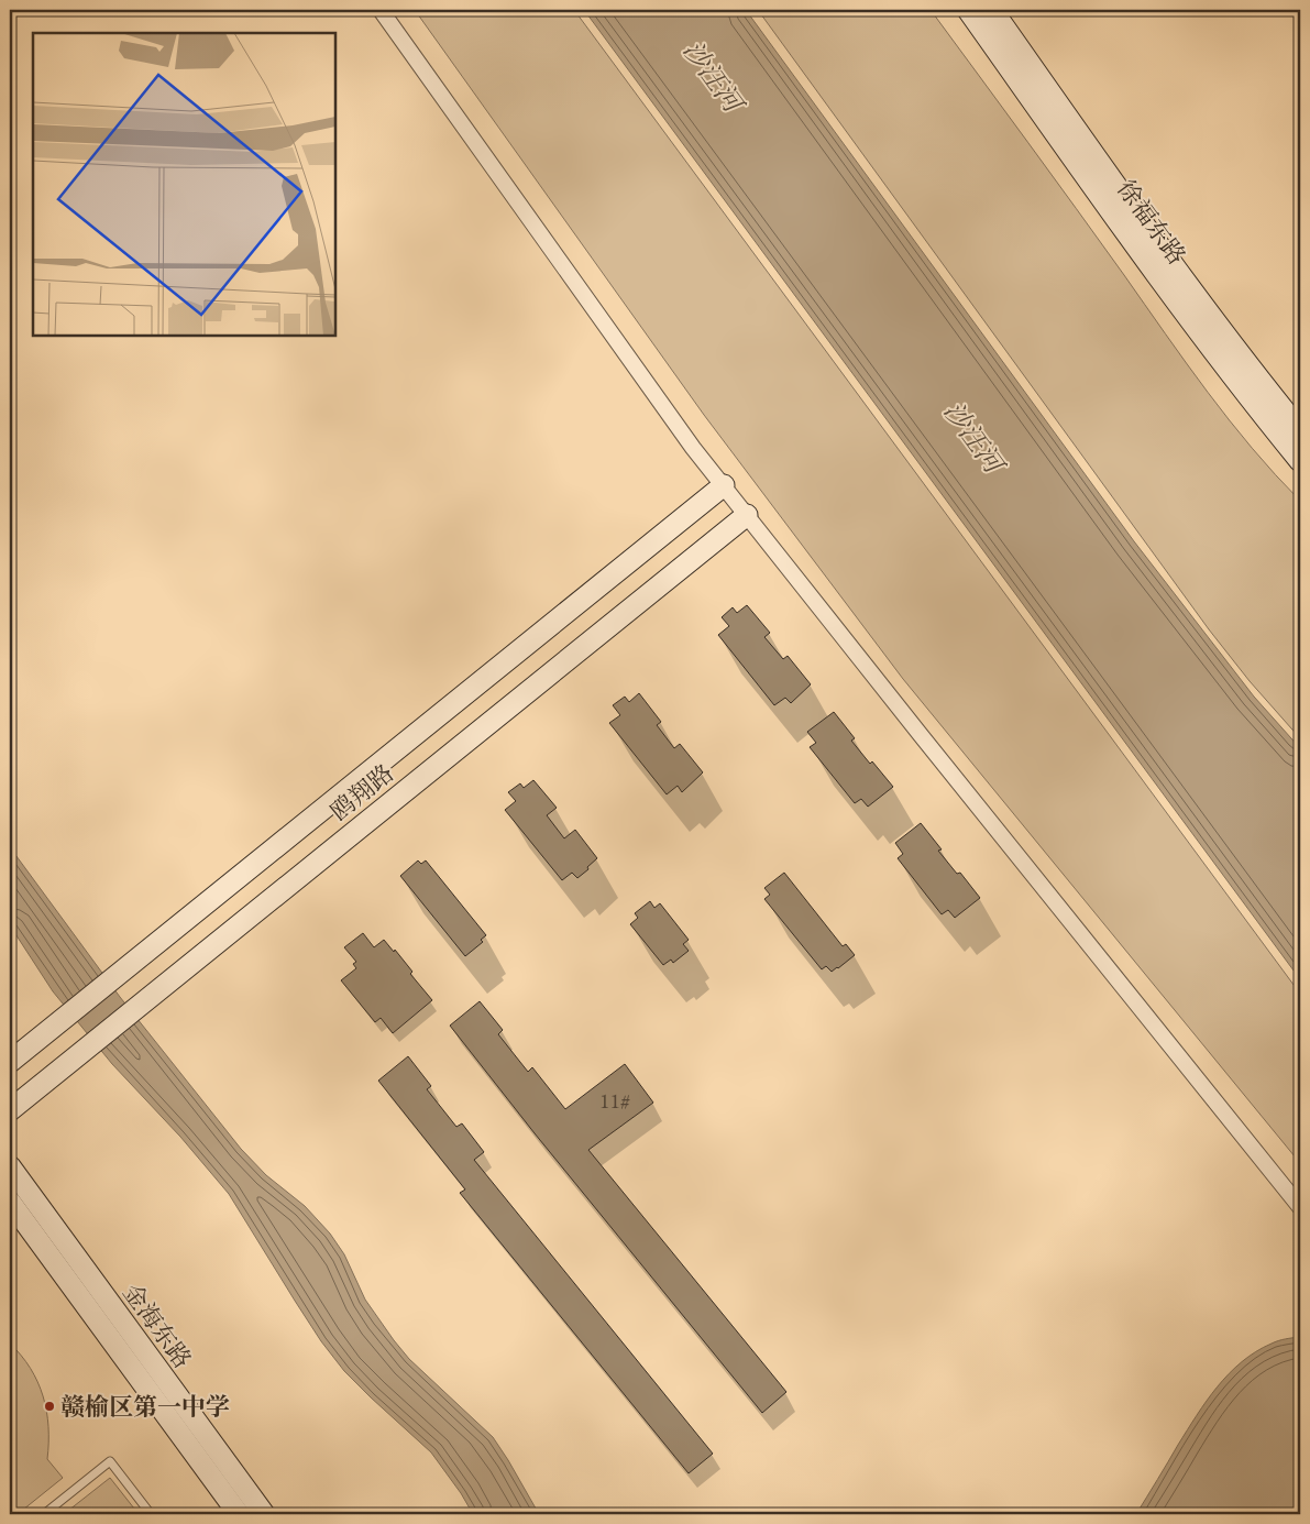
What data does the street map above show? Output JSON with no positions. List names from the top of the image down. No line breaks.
{"streets":{"main road":["徐福东路","鸥翔路","金海东路"]},"water":["沙汪河"],"places":["赣榆区第一中学"],"house_numbers":["11#"]}
